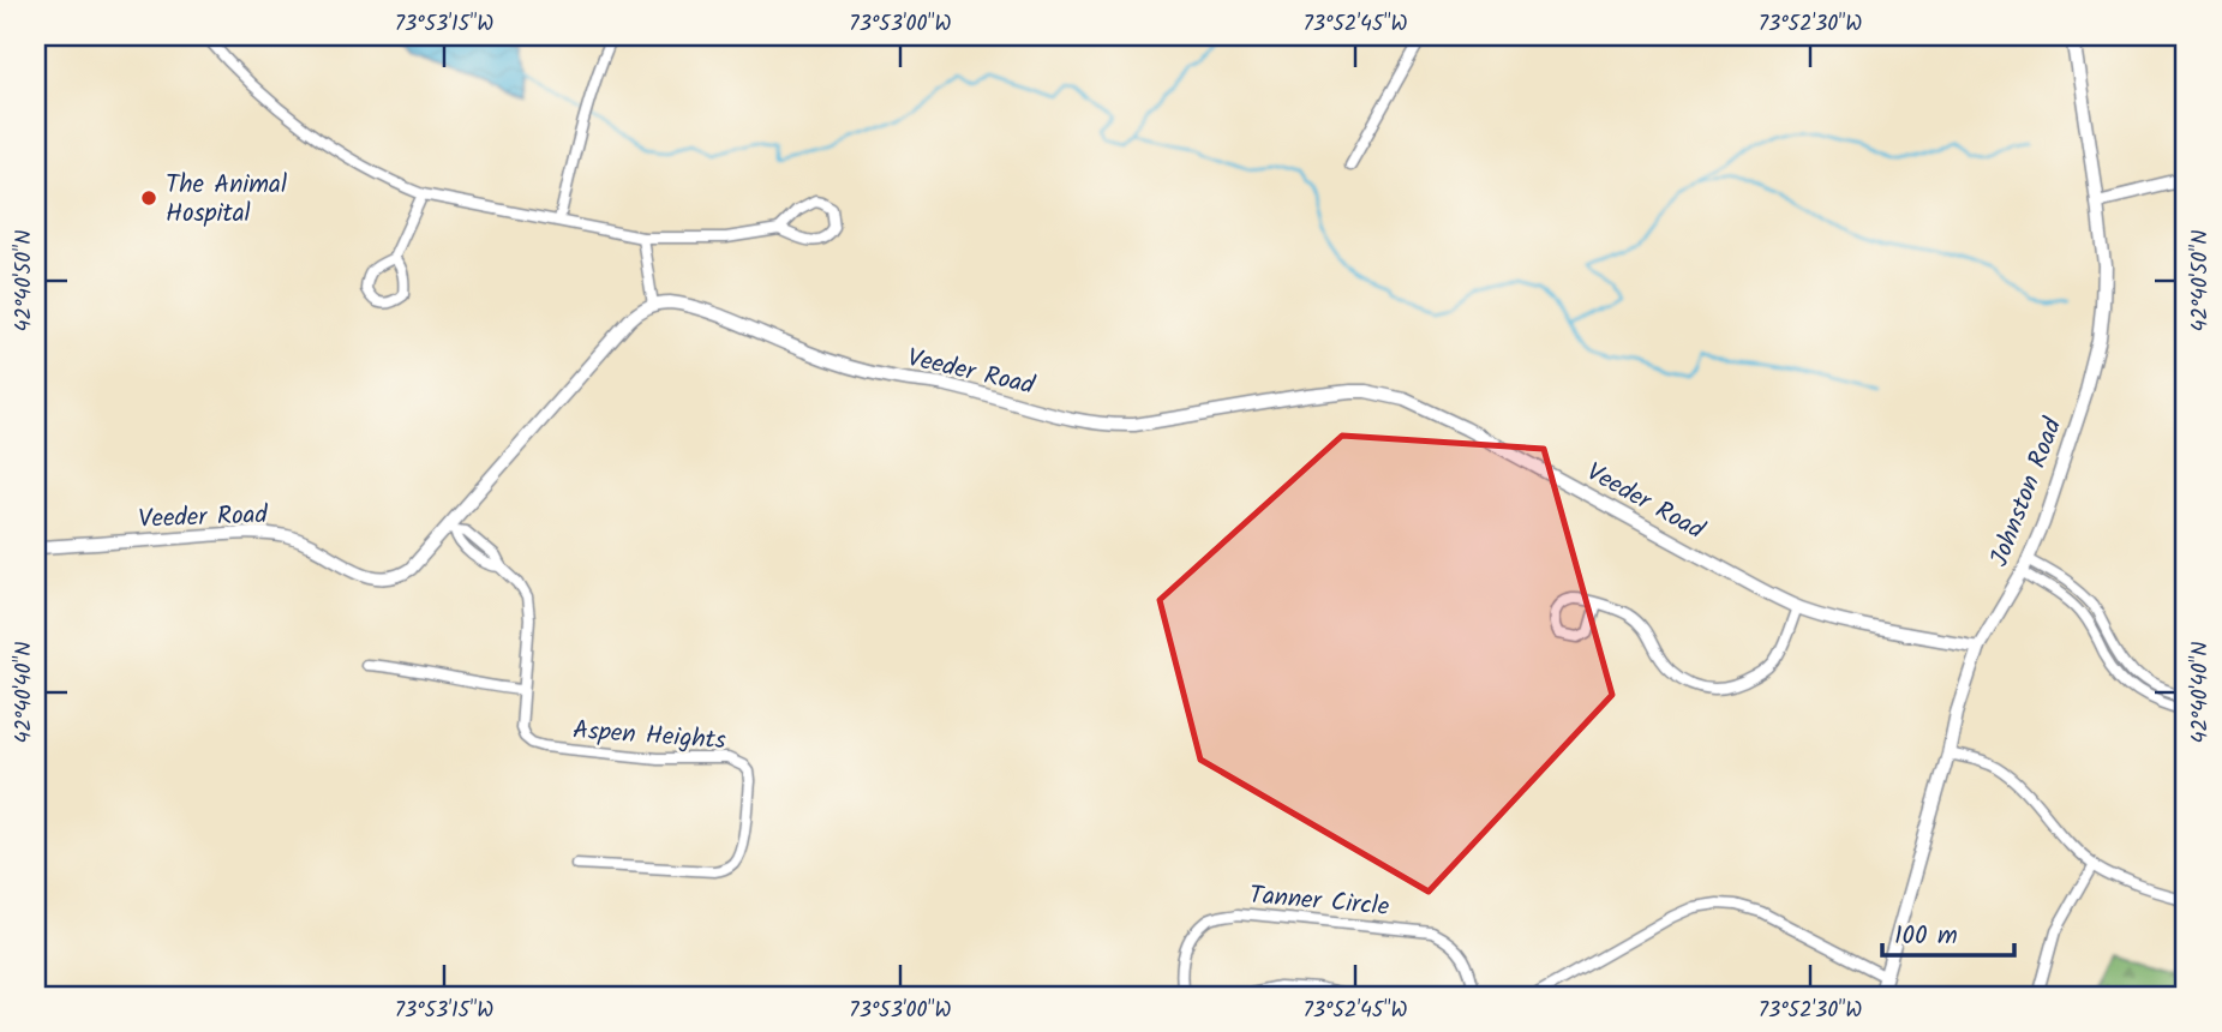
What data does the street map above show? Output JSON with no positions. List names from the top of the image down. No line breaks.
{"streets":{"street":["Veeder Road","Johnston Road","Aspen Heights","Tanner Circle"]},"crossings":[["Veeder Road","Johnston Road"],["Veeder Road","Aspen Heights"]],"places":["The Animal Hospital"],"scale_bar":"100 m","coordinates":["73°53'15\"W","73°53'00\"W","73°52'45\"W","73°52'30\"W","42°40'50\"N","42°40'40\"N"]}
